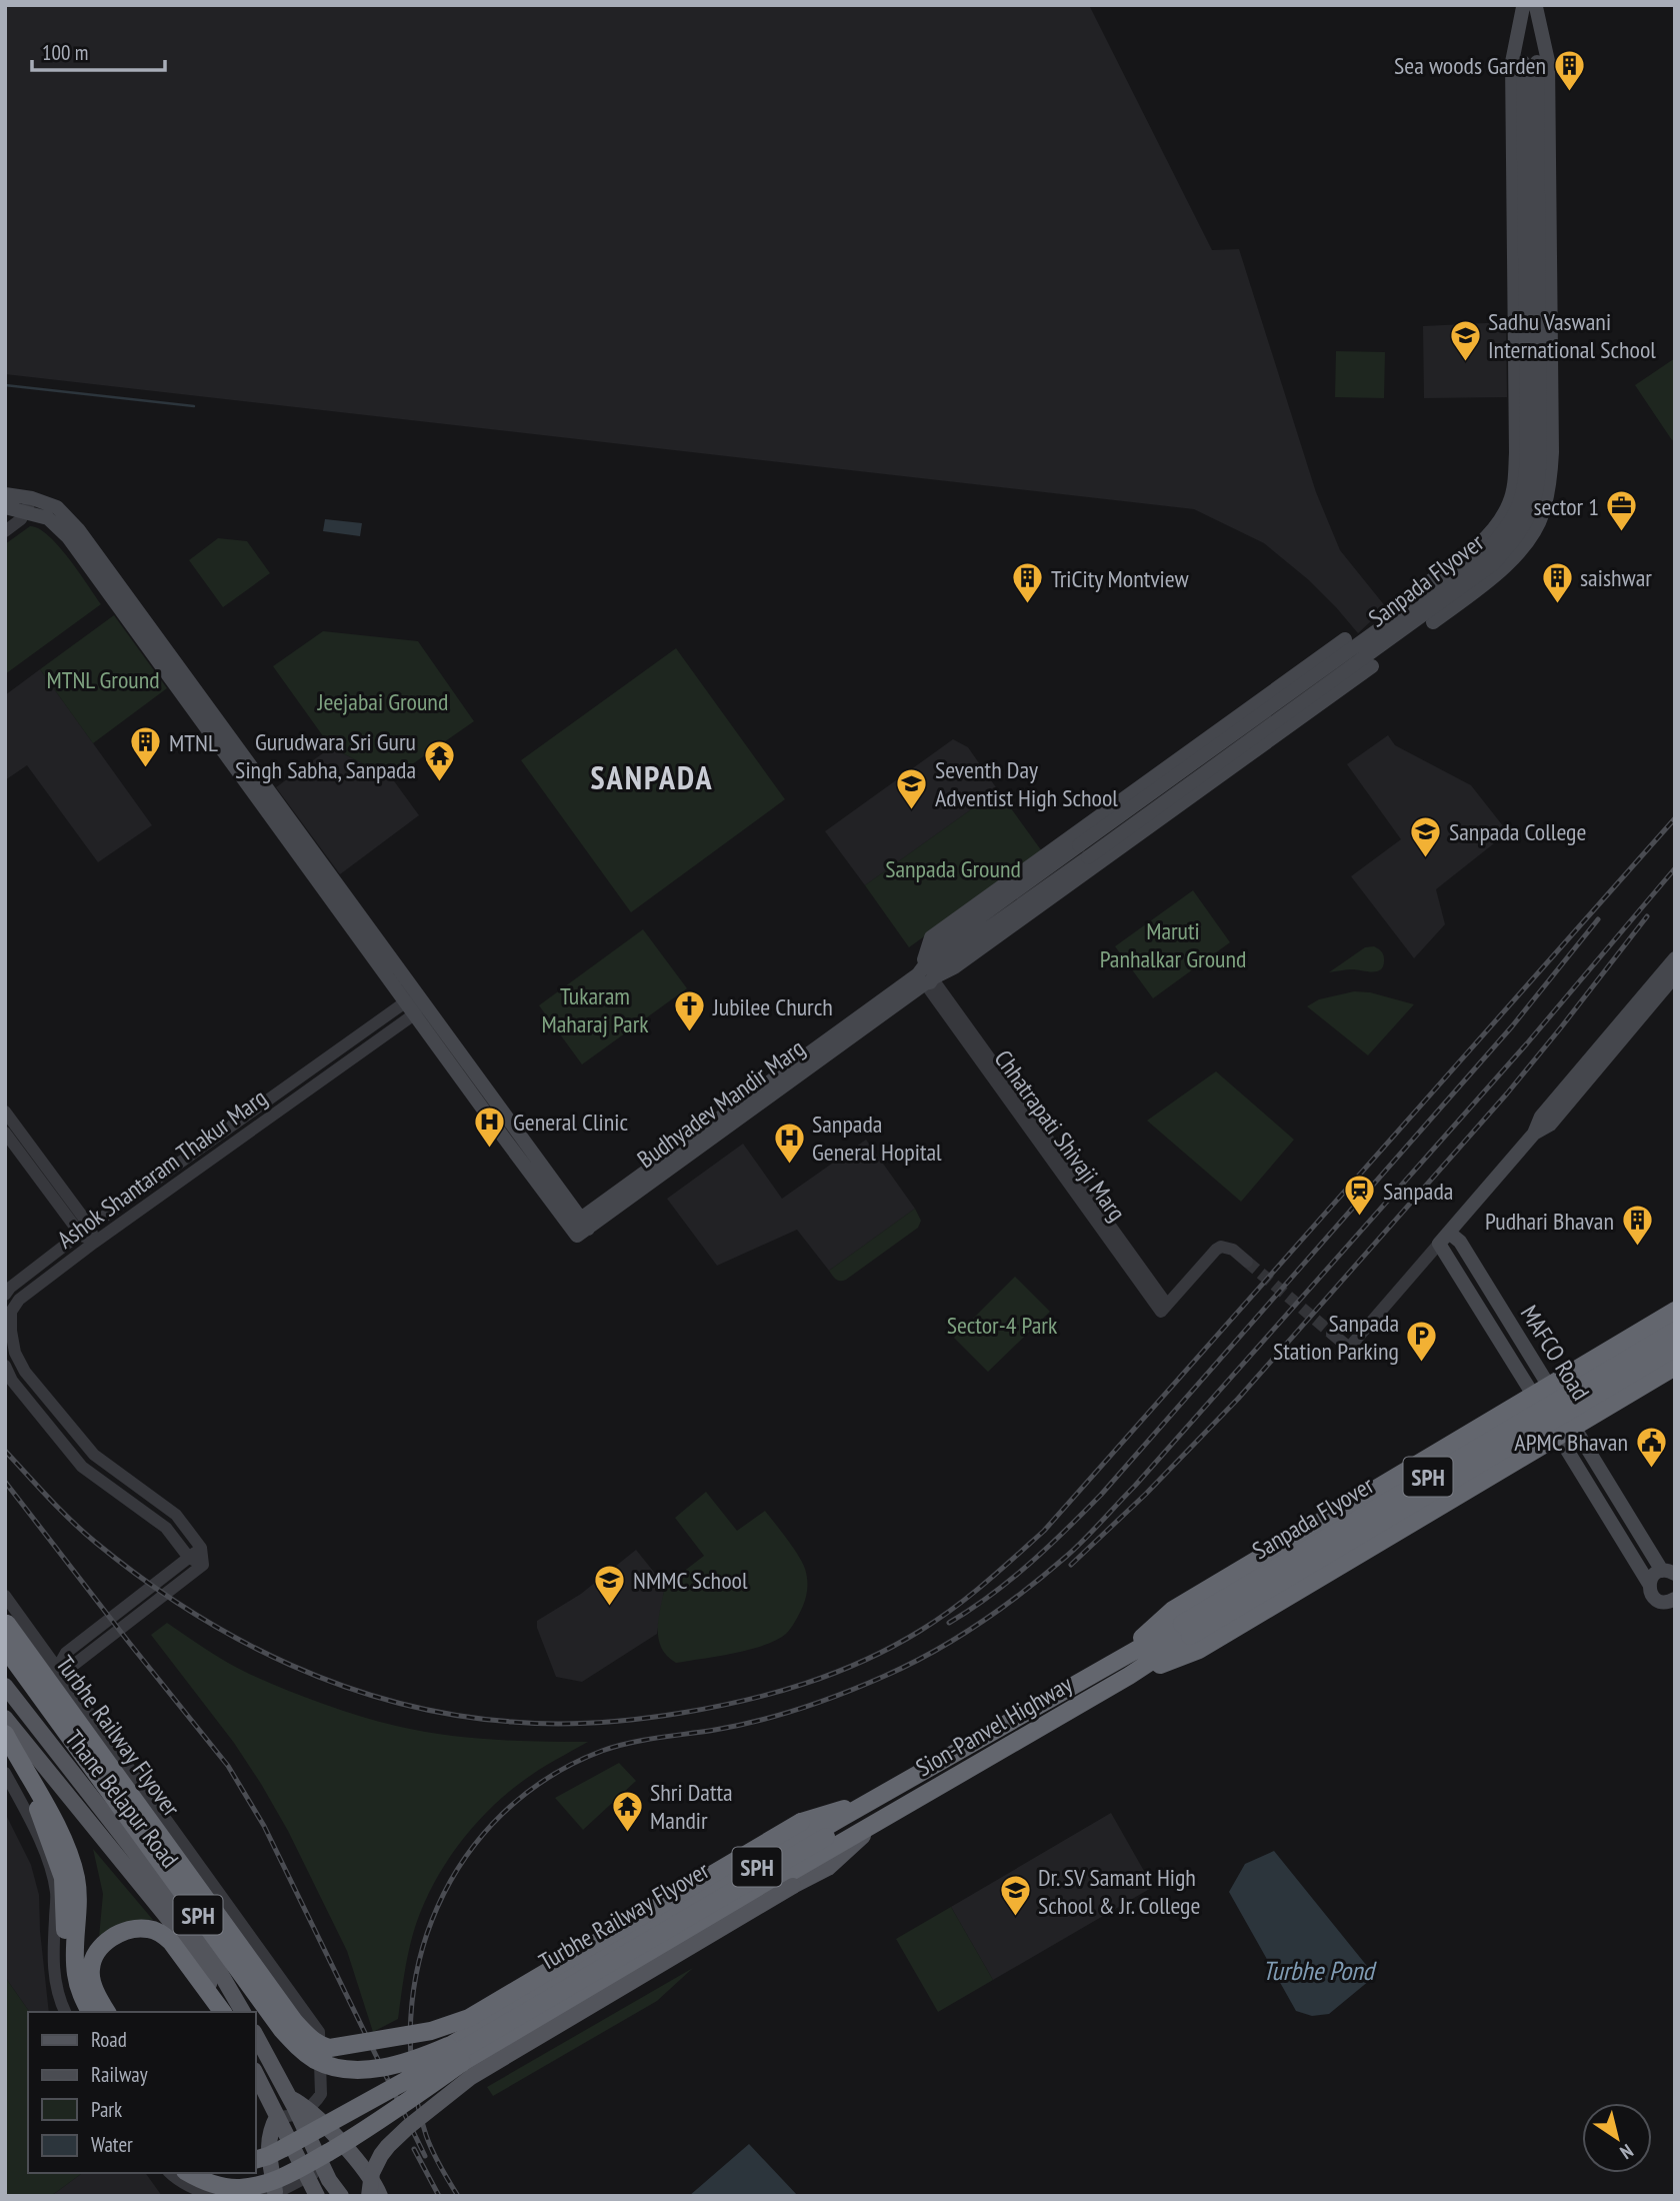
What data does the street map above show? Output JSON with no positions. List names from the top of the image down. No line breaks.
{"streets":{"highway":["Sanpada Flyover","SPH","Sion-Panvel Highway","Turbhe Railway Flyover"],"main road":["Budhyadev Mandir Marg","MAFCO Road","Thane Belapur Road"],"street":["Chhatrapati Shivaji Marg","Ashok Shantaram Thakur Marg"]},"crossings":[["Sanpada Flyover","Budhyadev Mandir Marg"],["Sanpada Flyover","Chhatrapati Shivaji Marg"],["Sanpada Flyover","Sion-Panvel Highway"],["Budhyadev Mandir Marg","Chhatrapati Shivaji Marg"],["Sion-Panvel Highway","Turbhe Railway Flyover"]],"districts":["SANPADA"],"water":["Turbhe Pond"],"parks":["MTNL Ground","Jeejabai Ground","Sanpada Ground","Maruti Panhalkar Ground","Tukaram Maharaj Park","Sector-4 Park"],"places":{"building":["Sea woods Garden","saishwar","TriCity Montview","MTNL","Pudhari Bhavan"],"school or university":["Sadhu Vaswani International School","Seventh Day Adventist High School","Sanpada College","NMMC School","Dr. SV Samant High School & Jr. College"],"office":["sector 1"],"temple":["Gurudwara Sri Guru Singh Sabha, Sanpada","Shri Datta Mandir"],"church":["Jubilee Church"],"hospital":["General Clinic","Sanpada General Hopital"],"station":["Sanpada"],"parking":["Sanpada Station Parking"],"public building":["APMC Bhavan"]},"legend":["Road","Railway","Park","Water"],"scale_bar":"100 m","north":"bottom right"}
